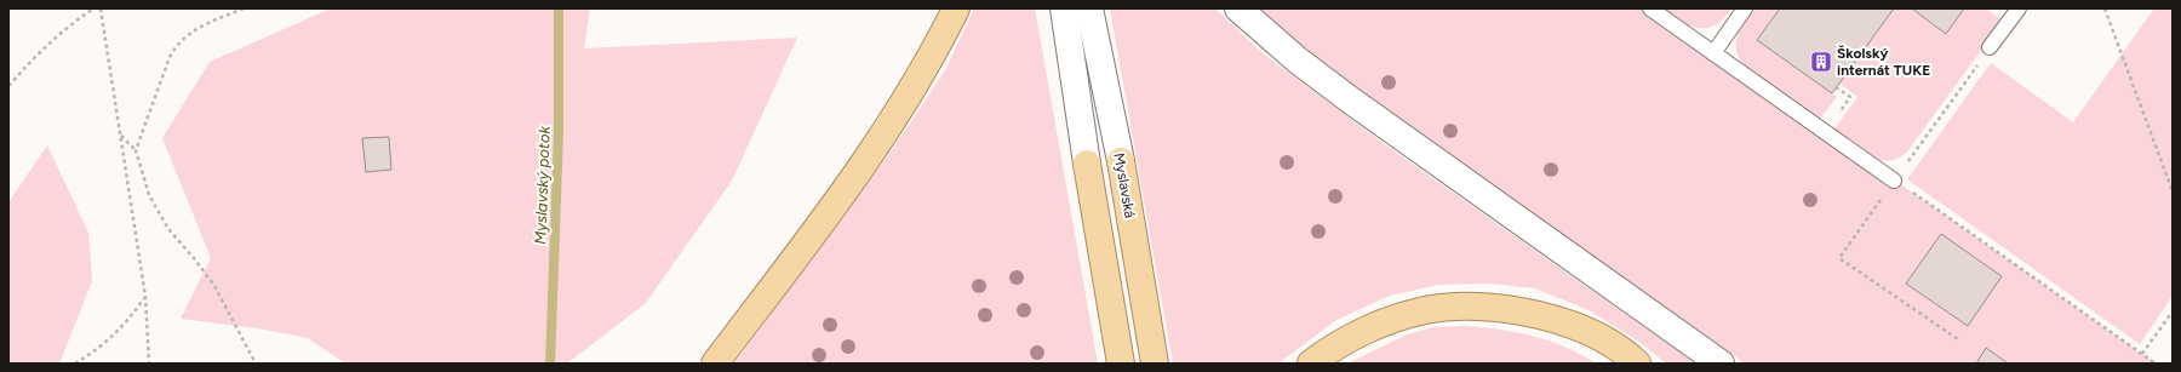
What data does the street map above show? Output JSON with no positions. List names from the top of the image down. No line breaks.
{"streets":{"highway":["Myslavská"]},"water":["Myslavský potok"],"places":{"building":["Školský internát TUKE"]}}
